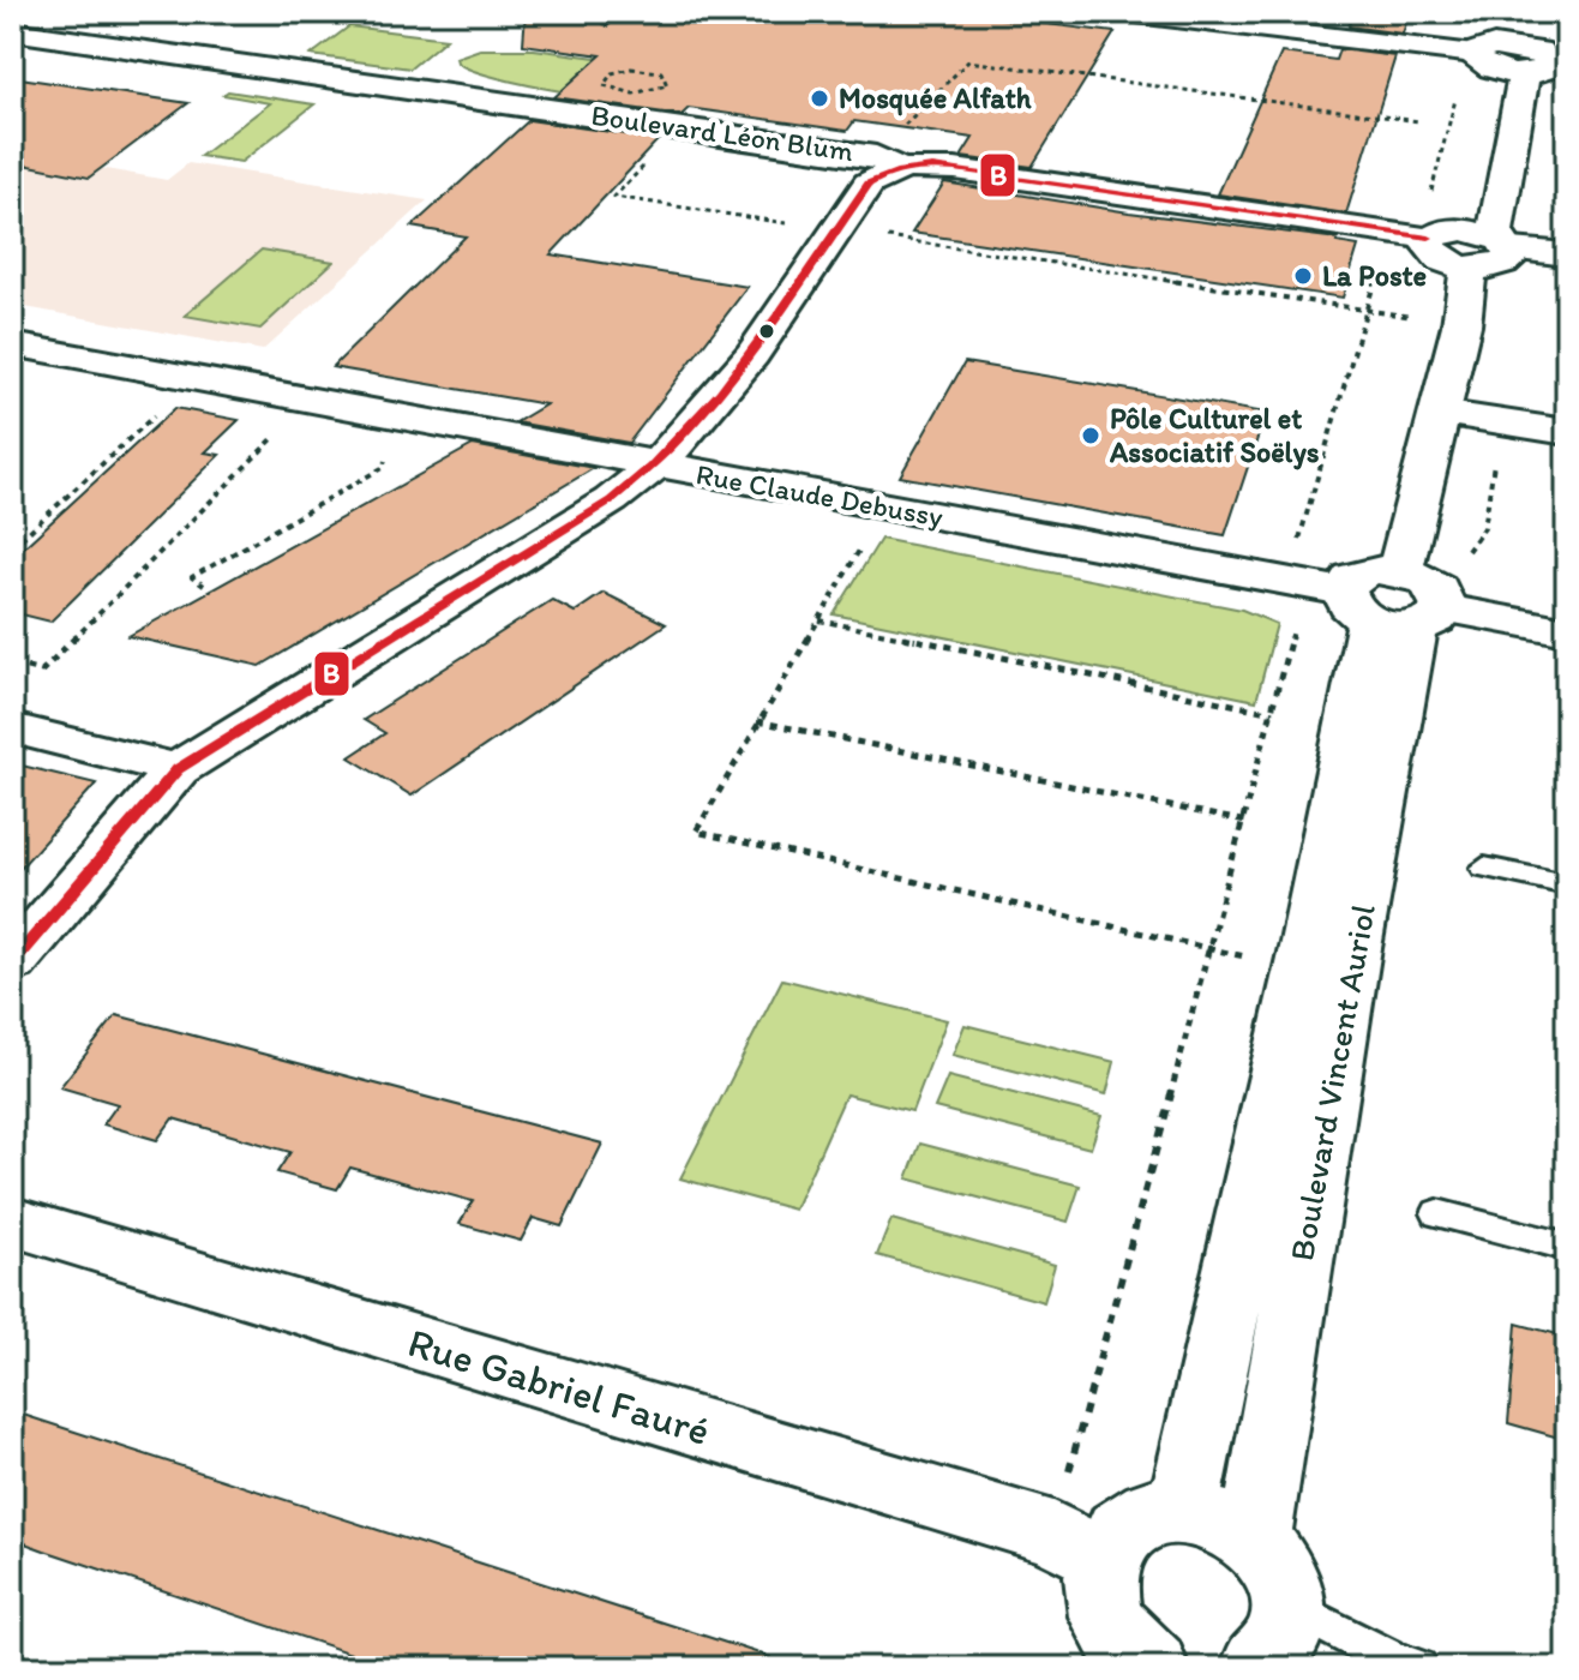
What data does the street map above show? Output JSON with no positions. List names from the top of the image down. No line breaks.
{"streets":{"street":["Boulevard Léon Blum","Rue Claude Debussy","Boulevard Vincent Auriol","Rue Gabriel Fauré"]},"crossings":[["Rue Claude Debussy","Boulevard Vincent Auriol"]],"places":["Mosquée Alfath","La Poste","Pôle Culturel et Associatif Soëlys"],"lines":["transit line B"]}
